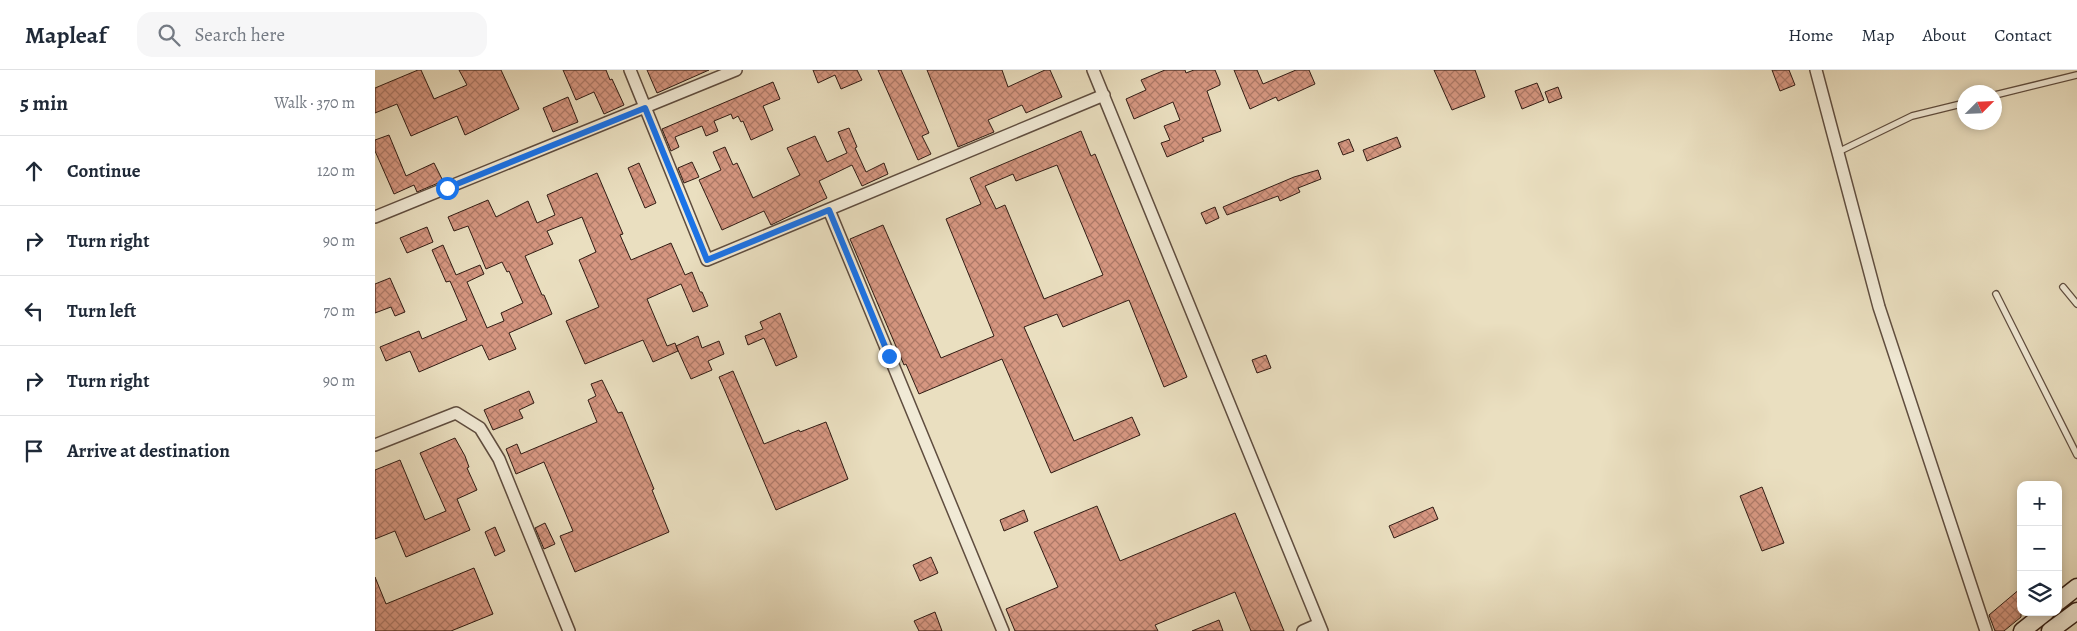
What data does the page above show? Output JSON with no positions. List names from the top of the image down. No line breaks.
{"north":"top right","page":{"header":"Mapleaf","search":"Search here","nav":["Home","Map","About","Contact"],"heading":["5 min","Walk · 370 m"],"list":[["Continue","120 m"],["Turn right","90 m"],["Turn left","70 m"],["Turn right","90 m"],"Arrive at destination"],"map_buttons":["+","−"]}}
